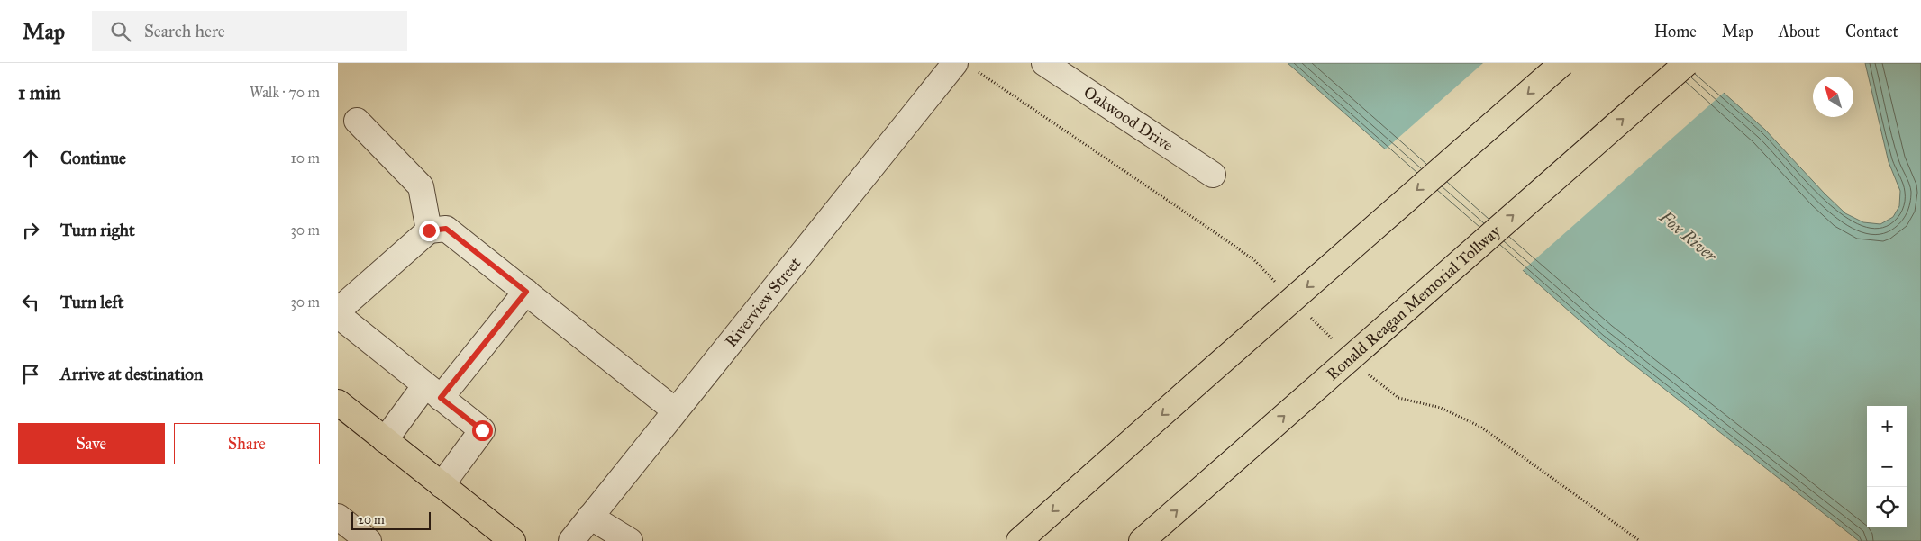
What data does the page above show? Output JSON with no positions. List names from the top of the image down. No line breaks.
{"streets":{"main road":["Ronald Reagan Memorial Tollway"],"street":["Oakwood Drive","Riverview Street"]},"water":["Fox River"],"scale_bar":"20 m","north":"top left","page":{"header":"Map","search":"Search here","nav":["Home","Map","About","Contact"],"heading":["1 min","Walk · 70 m"],"list":[["Continue","10 m"],["Turn right","30 m"],["Turn left","30 m"],"Arrive at destination"],"map_buttons":["+","−"],"buttons":["Save","Share"],"scale":"20 m"}}
